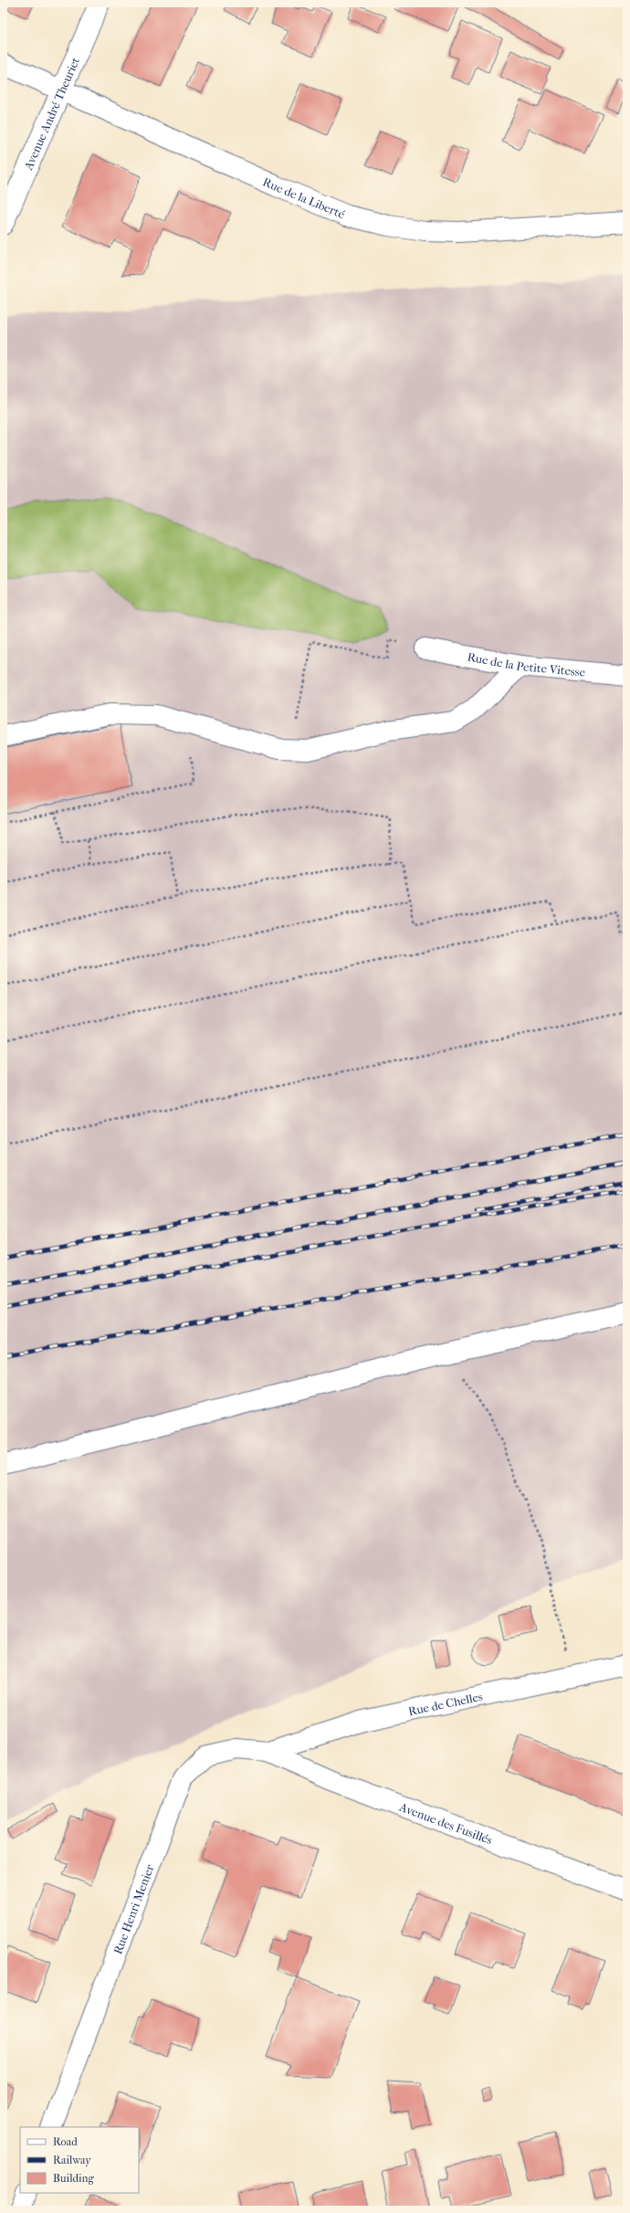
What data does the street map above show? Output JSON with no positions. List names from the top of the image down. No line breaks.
{"streets":{"street":["Avenue André Theuriet","Rue de la Liberté","Rue de la Petite Vitesse","Rue de Chelles","Avenue des Fusillés","Rue Henri Menier"]},"crossings":[["Avenue André Theuriet","Rue de la Liberté"],["Rue de Chelles","Avenue des Fusillés"],["Rue de Chelles","Rue Henri Menier"],["Avenue des Fusillés","Rue Henri Menier"]],"legend":["Road","Railway","Building"]}
